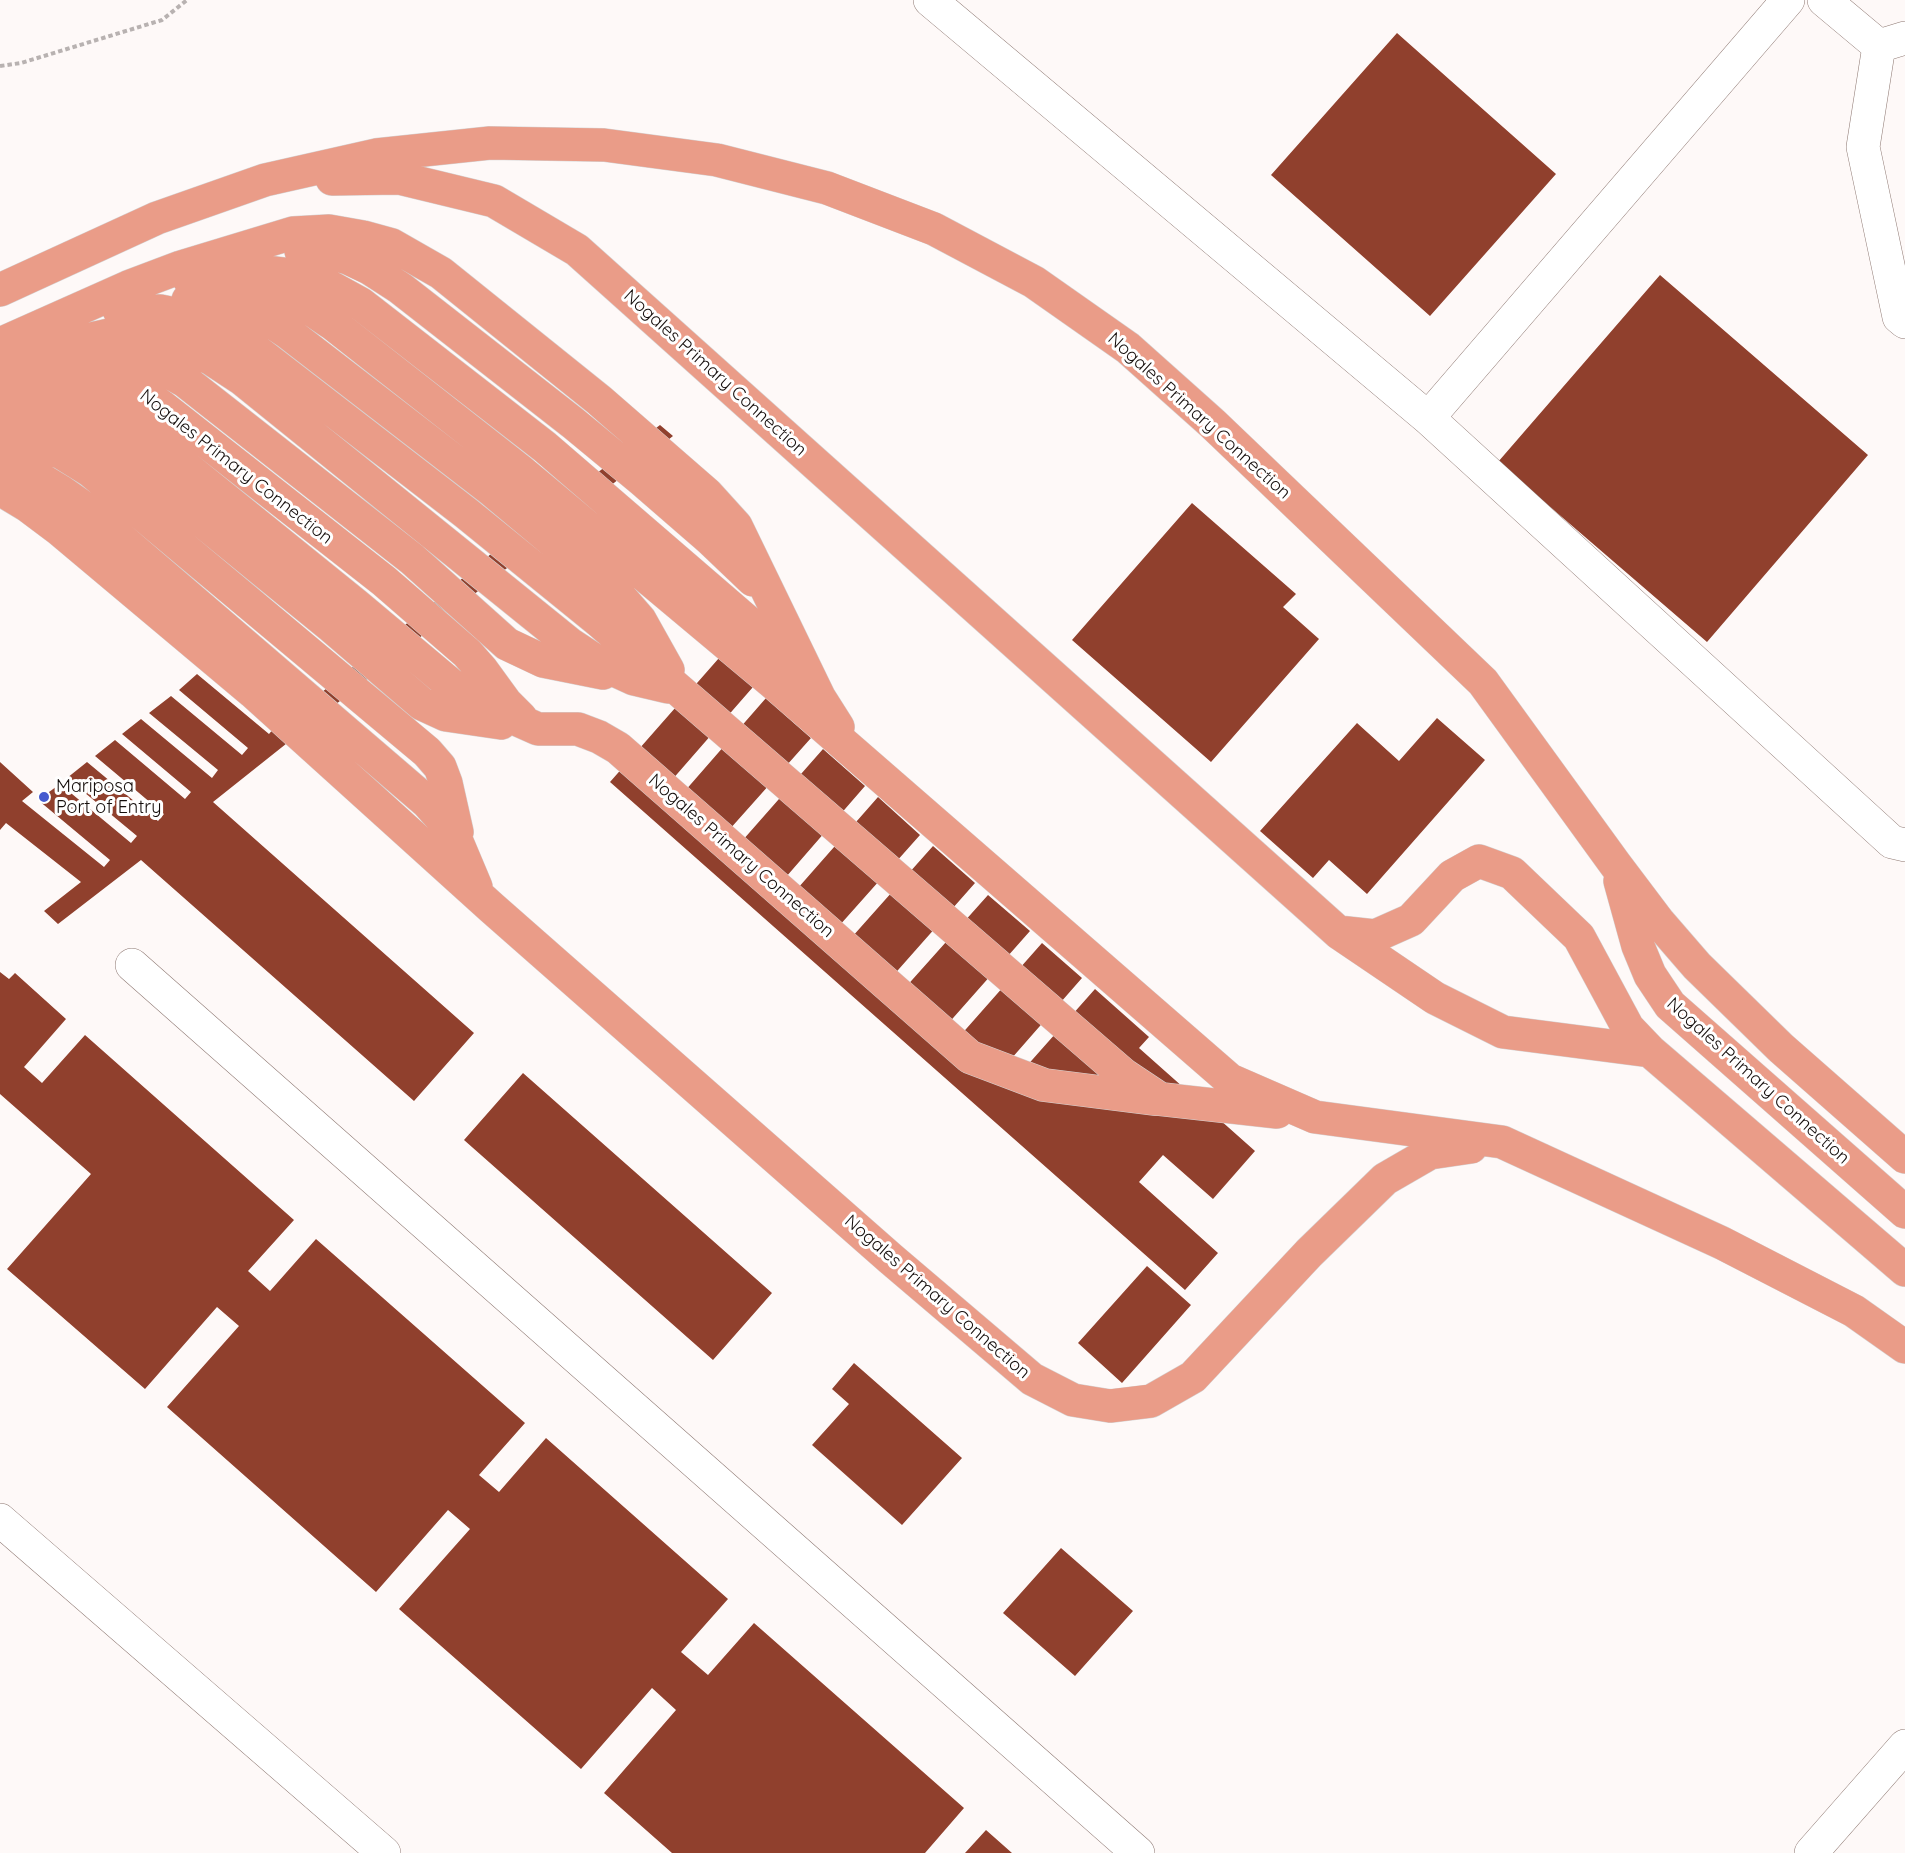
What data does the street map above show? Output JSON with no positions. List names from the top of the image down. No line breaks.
{"streets":{"highway":["Nogales Primary Connection"]},"places":["Mariposa Port of Entry"]}
